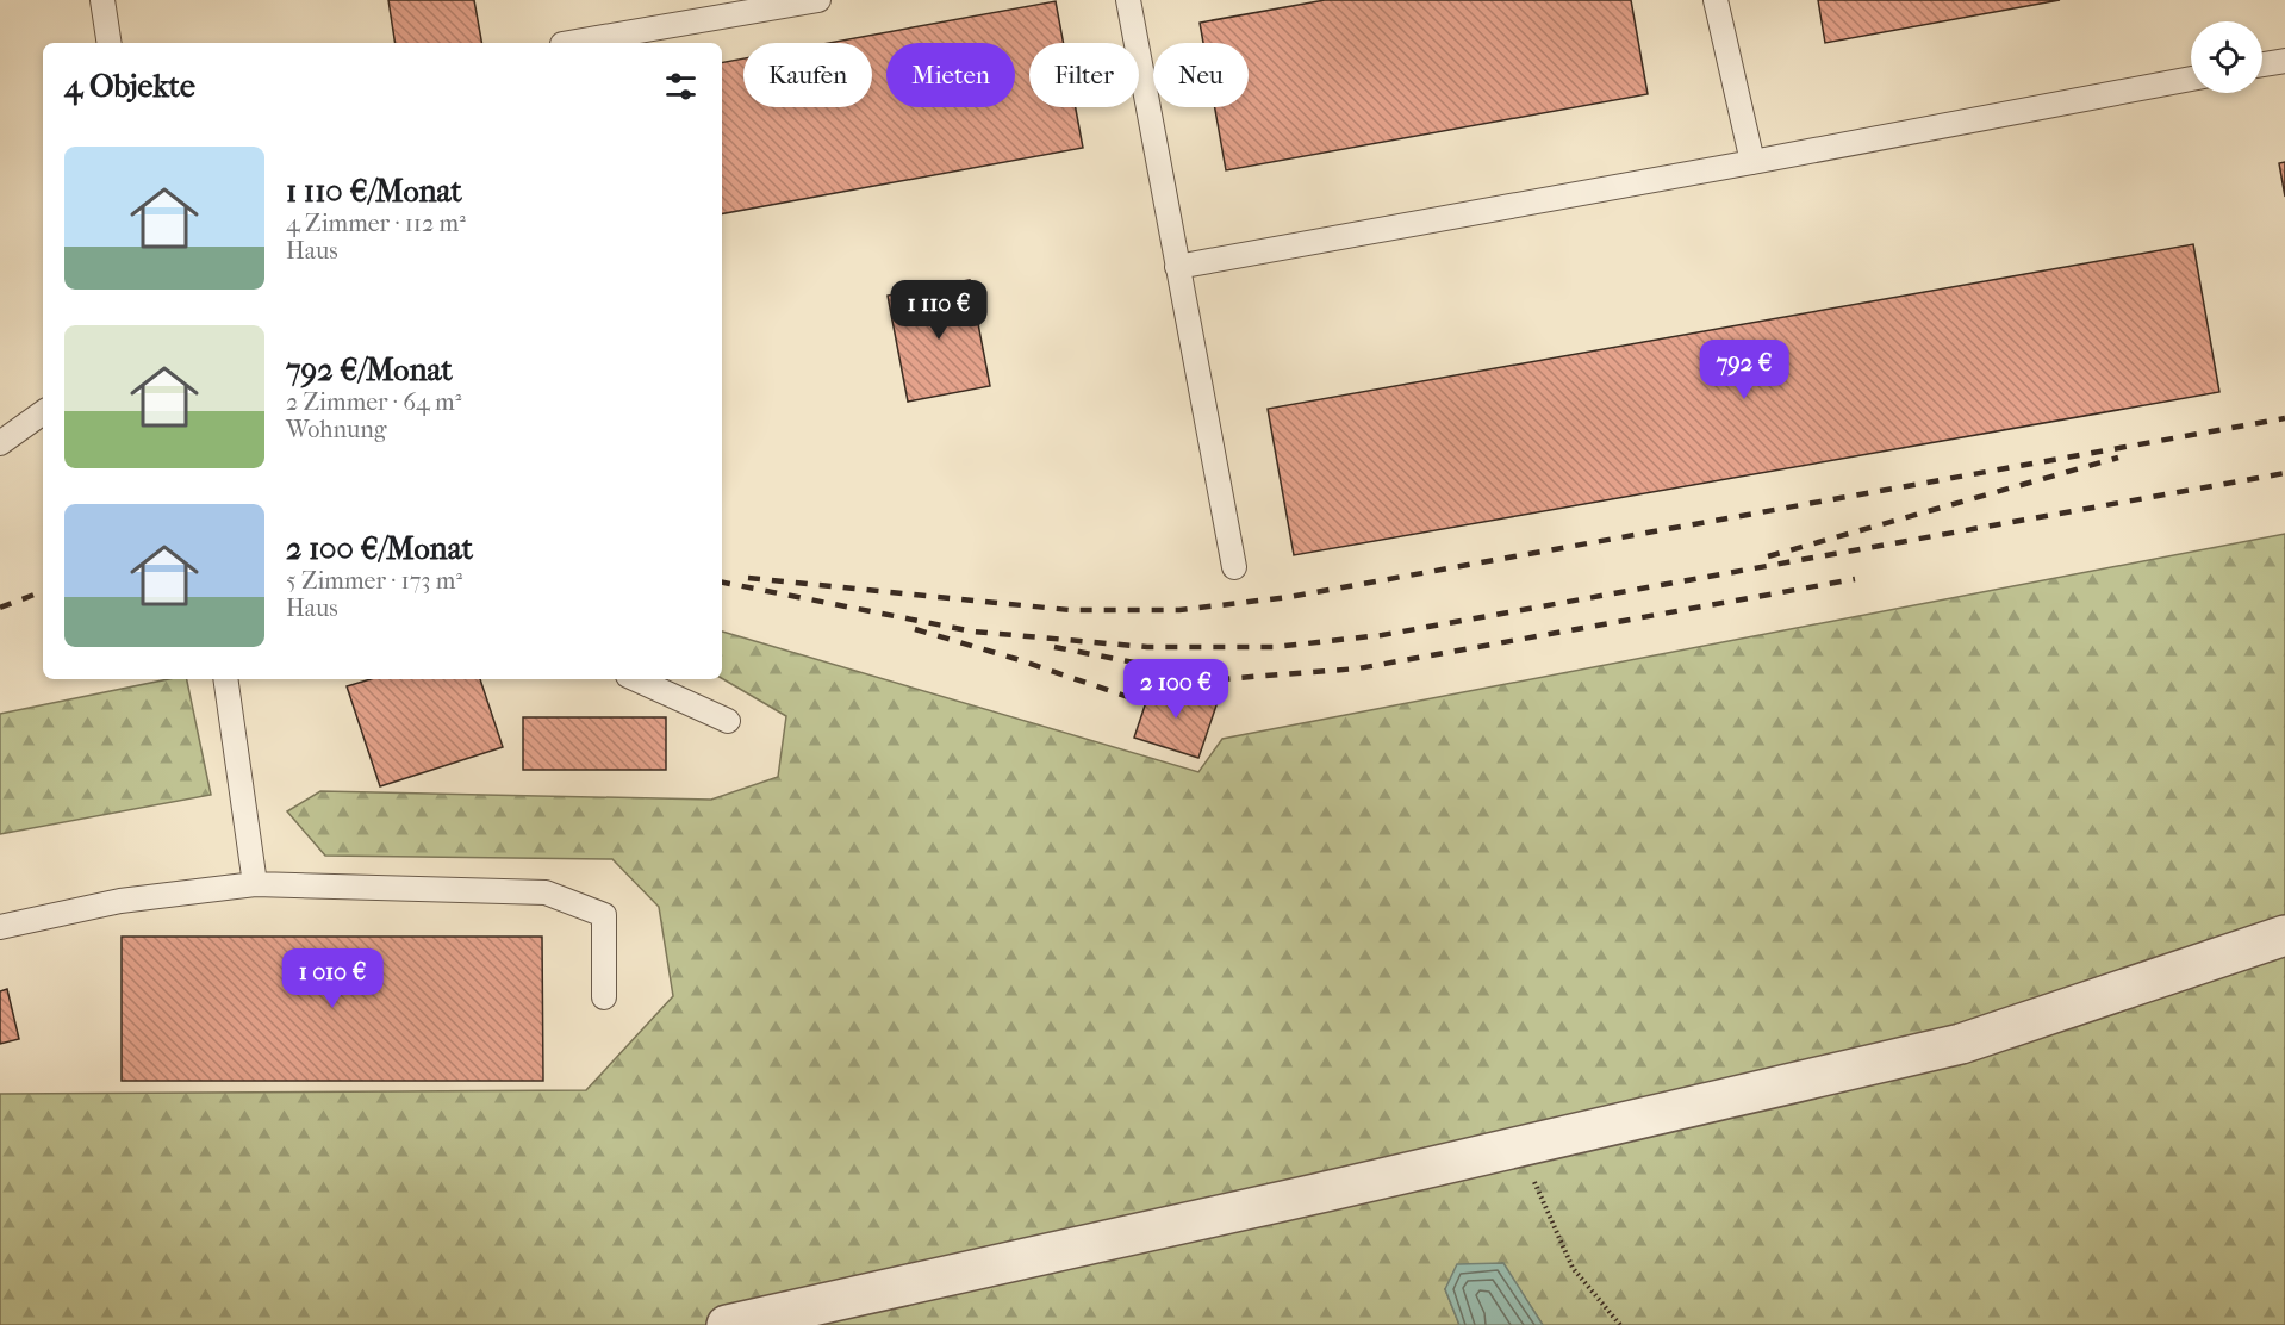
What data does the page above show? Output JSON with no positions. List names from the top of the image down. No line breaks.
{"page":{"chip":["Kaufen","Mieten","Filter","Neu"],"heading":"4 Objekte","list":[{"name":"1 110 €/Monat","note":"4 Zimmer · 112 m² · Haus"},{"name":"792 €/Monat","note":"2 Zimmer · 64 m² · Wohnung"},{"name":"2 100 €/Monat","note":"5 Zimmer · 173 m² · Haus"}],"price":["1 110 €","792 €","2 100 €","1 010 €"]}}
